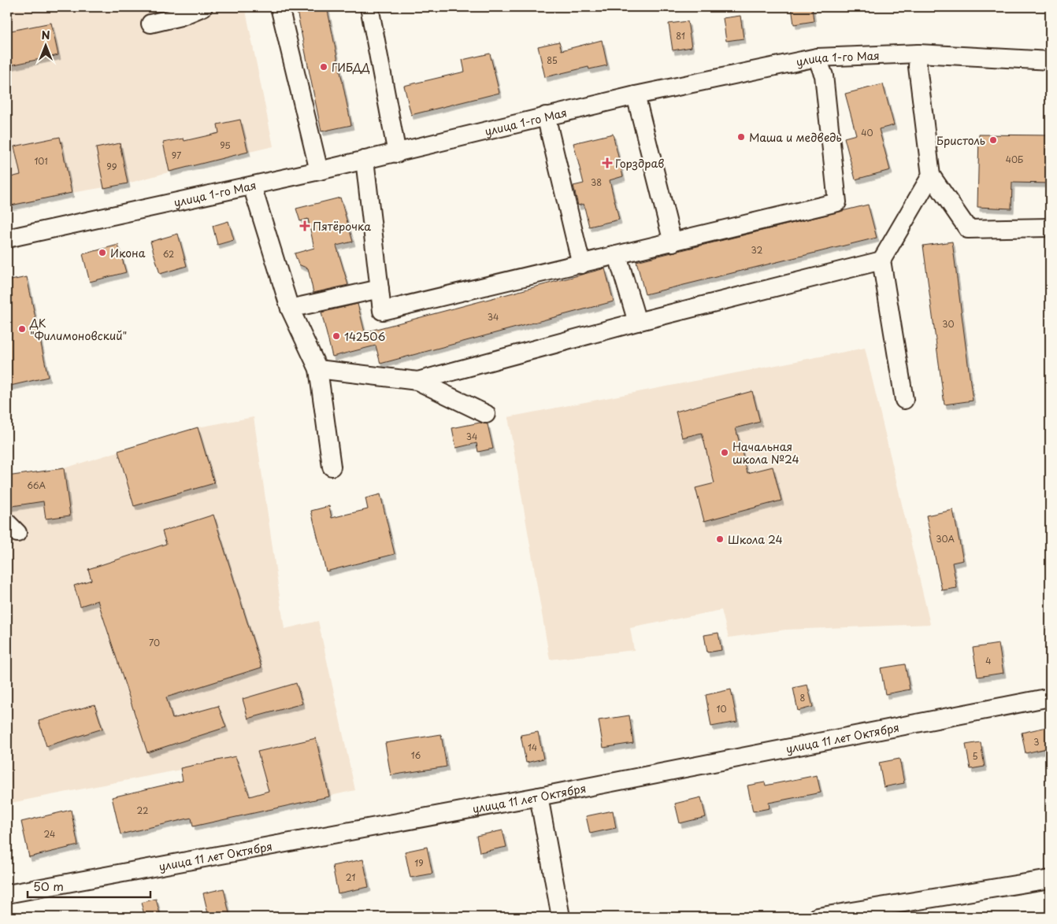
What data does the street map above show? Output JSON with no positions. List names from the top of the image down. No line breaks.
{"streets":{"street":["улица 1-го Мая","улица 11 лет Октября"]},"places":{"other":["ГИБДД","Маша и медведь","Бристоль","Икона","ДК \"Филимоновский\"","142506","Начальная школа №24","Школа 24"],"health":["Горздрав","Пятёрочка"]},"house_numbers":["81","85","40","95","97","40Б","101","99","38","32","62","34","30","34","66А","30А","70","4","8","10","3","14","16","5","22","24","19","21"],"scale_bar":"50 m","north":"top"}
